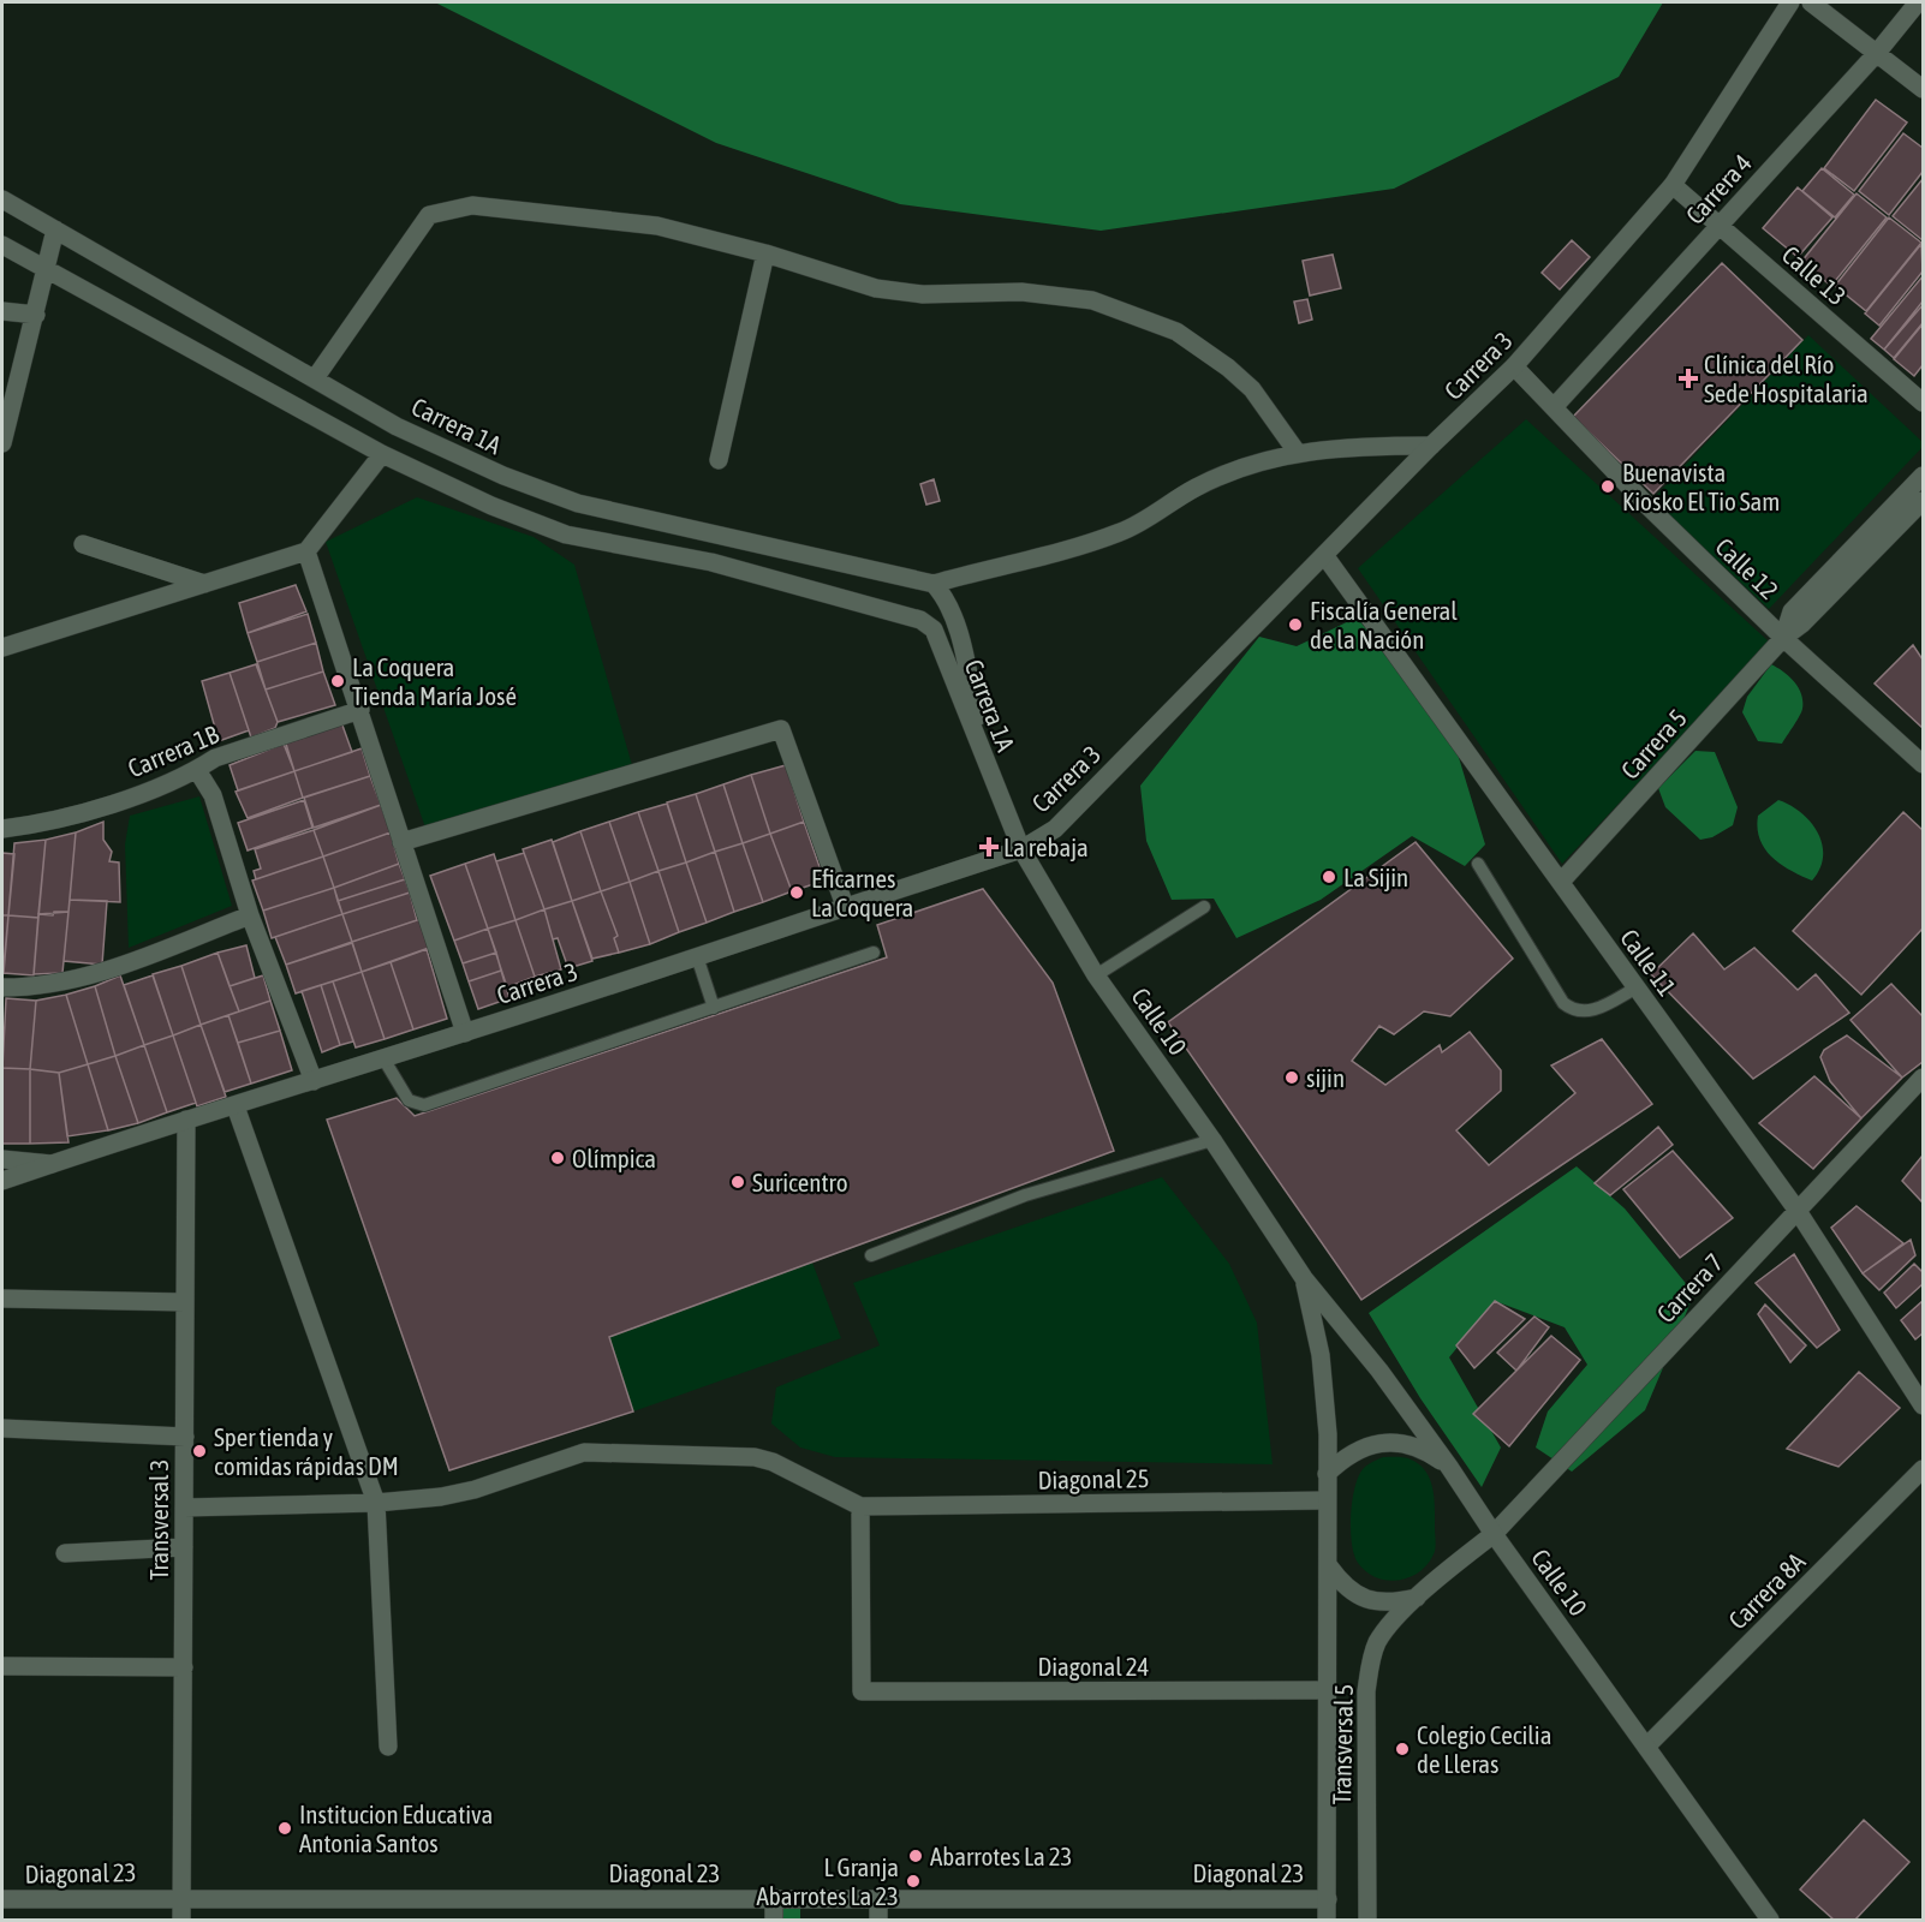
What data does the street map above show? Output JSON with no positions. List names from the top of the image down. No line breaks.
{"streets":{"street":["Carrera 4","Calle 13","Carrera 3","Carrera 1A","Calle 12","Carrera 5","Carrera 1B","Calle 11","Calle 10","Carrera 7","Diagonal 25","Transversal 3","Carrera 8A","Diagonal 24","Transversal 5","Diagonal 23"]},"crossings":[["Carrera 4","Calle 13"],["Carrera 4","Calle 12"],["Calle 13","Carrera 3"],["Carrera 3","Carrera 1A"],["Carrera 3","Calle 12"],["Carrera 3","Calle 11"],["Carrera 3","Calle 10"],["Carrera 3","Transversal 3"],["Carrera 1A","Calle 10"],["Calle 12","Carrera 5"],["Carrera 5","Calle 11"],["Calle 11","Carrera 7"],["Calle 10","Carrera 7"],["Calle 10","Diagonal 25"],["Calle 10","Carrera 8A"],["Calle 10","Transversal 5"],["Carrera 7","Diagonal 25"],["Carrera 7","Transversal 5"],["Diagonal 25","Diagonal 24"],["Diagonal 25","Transversal 5"],["Transversal 3","Diagonal 23"],["Diagonal 24","Transversal 5"],["Transversal 5","Diagonal 23"]],"places":{"health":["Clínica del Río Sede Hospitalaria","La rebaja"],"other":["Buenavista Kiosko El Tio Sam","Fiscalía General de la Nación","La Coquera Tienda María José","La Sijin","Eficarnes La Coquera","sijin","Olímpica","Suricentro","Sper tienda y comidas rápidas DM","Colegio Cecilia de Lleras","Institucion Educativa Antonia Santos","Abarrotes La 23","L Granja Abarrotes La 23"]}}
